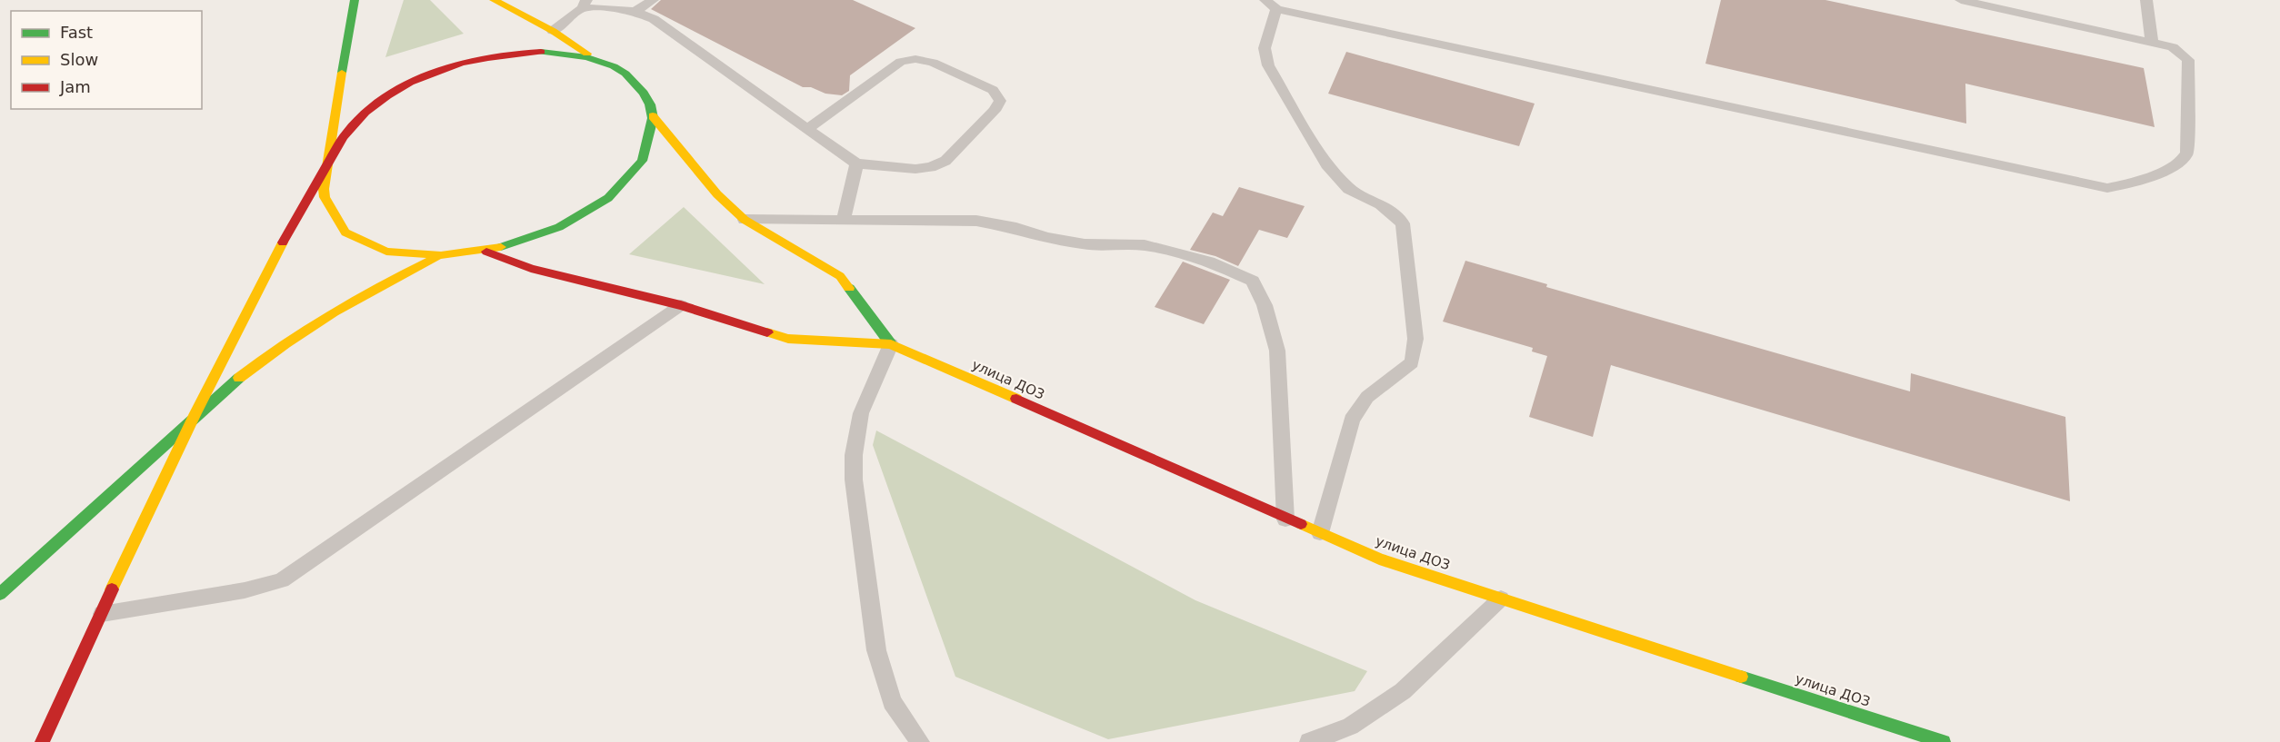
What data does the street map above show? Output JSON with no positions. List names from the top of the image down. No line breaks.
{"streets":{"main road":["улица ДОЗ"]},"legend":["Fast","Slow","Jam"]}
